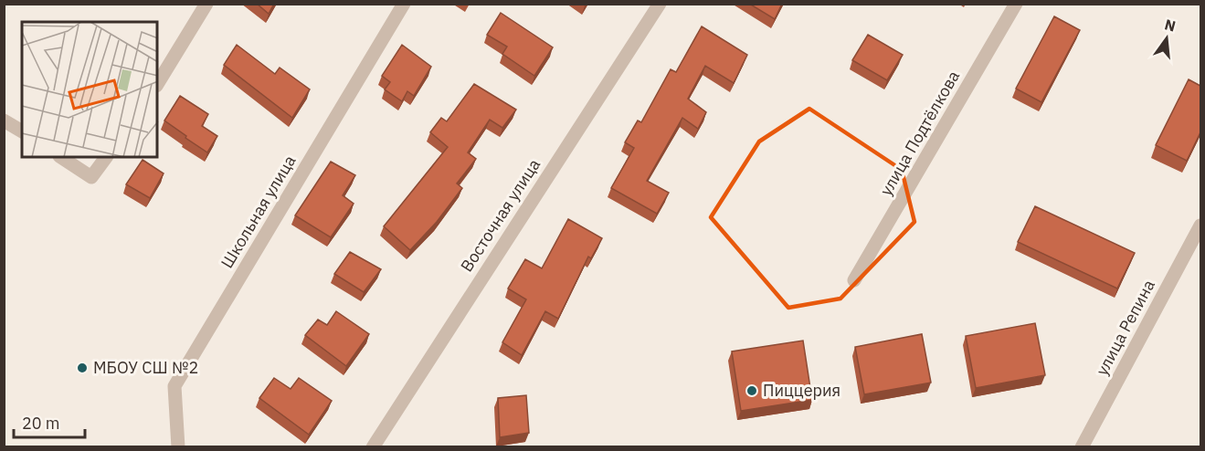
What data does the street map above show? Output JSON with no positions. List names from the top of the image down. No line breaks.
{"streets":{"street":["улица Подтёлкова","Школьная улица","Восточная улица","улица Репина"]},"places":["МБОУ СШ №2","Пиццерия"],"scale_bar":"20 m","north":"top"}
